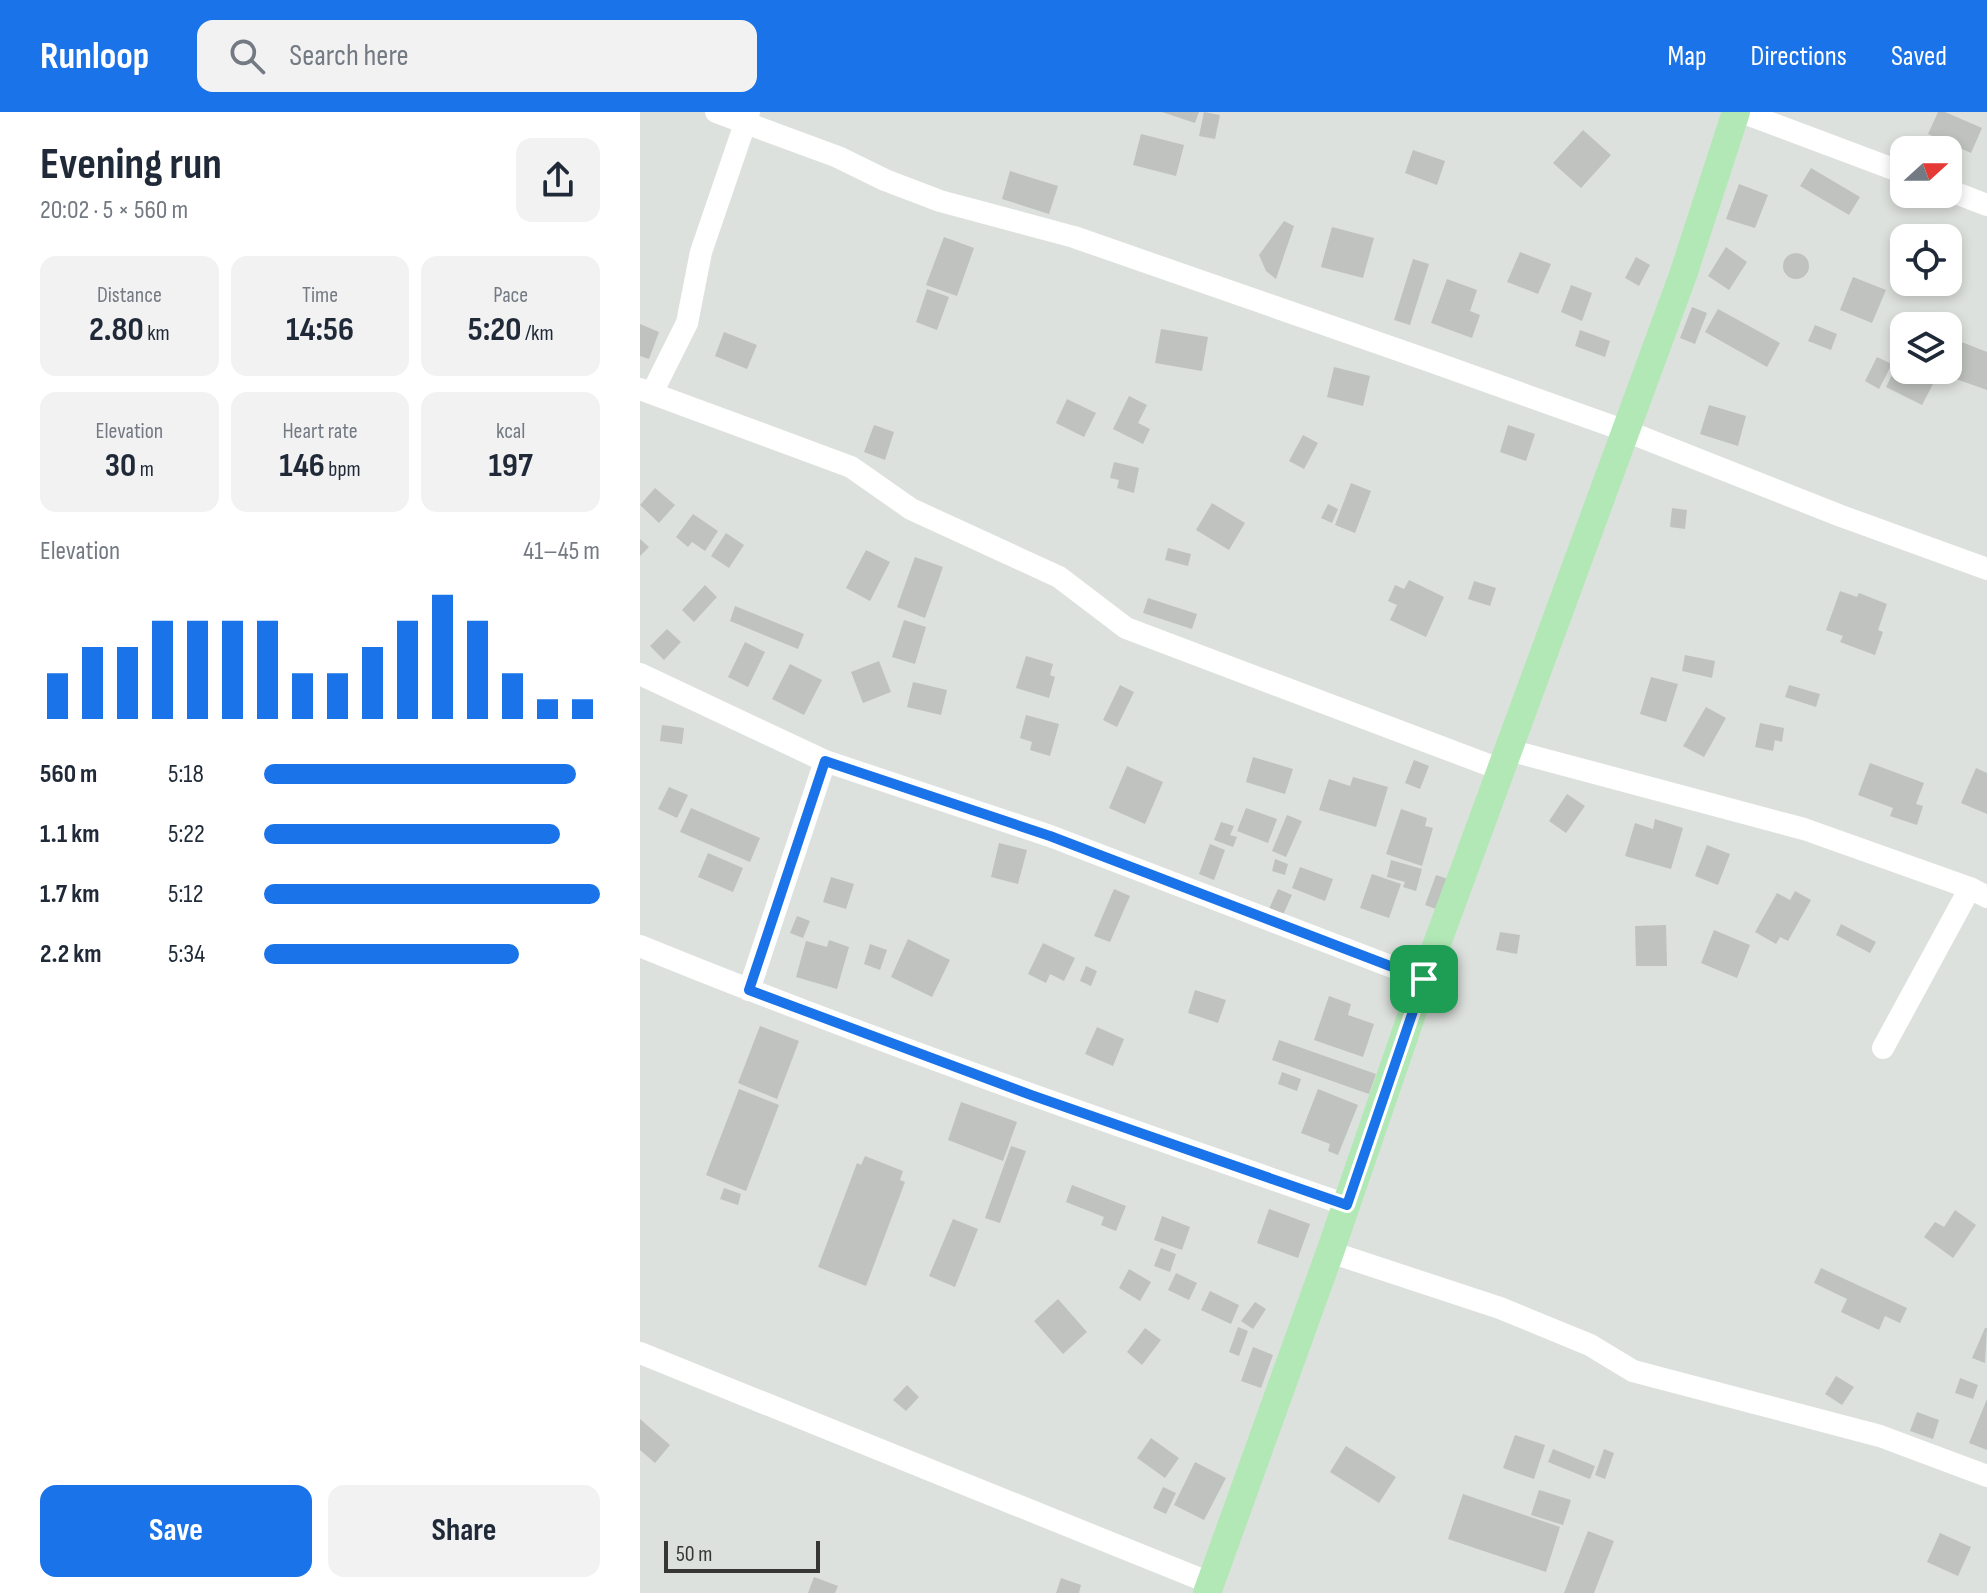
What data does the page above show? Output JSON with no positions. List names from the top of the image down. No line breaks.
{"scale_bar":"50 m","north":"right","page":{"header":"Runloop","search":"Search here","nav":["Map","Directions","Saved"],"heading":["Evening run","20:02 · 5 × 560 m"],"stats":[["Distance","2.80 km"],["Time","14:56"],["Pace","5:20 /km"],["Elevation","30 m"],["Heart rate","146 bpm"],["kcal","197"]],"chart":["Elevation","41–45 m"],"list":[{"name":"560 m","note":"5:18"},{"name":"1.1 km","note":"5:22"},{"name":"1.7 km","note":"5:12"},{"name":"2.2 km","note":"5:34"}],"buttons":["Save","Share"],"scale":"50 m"}}
